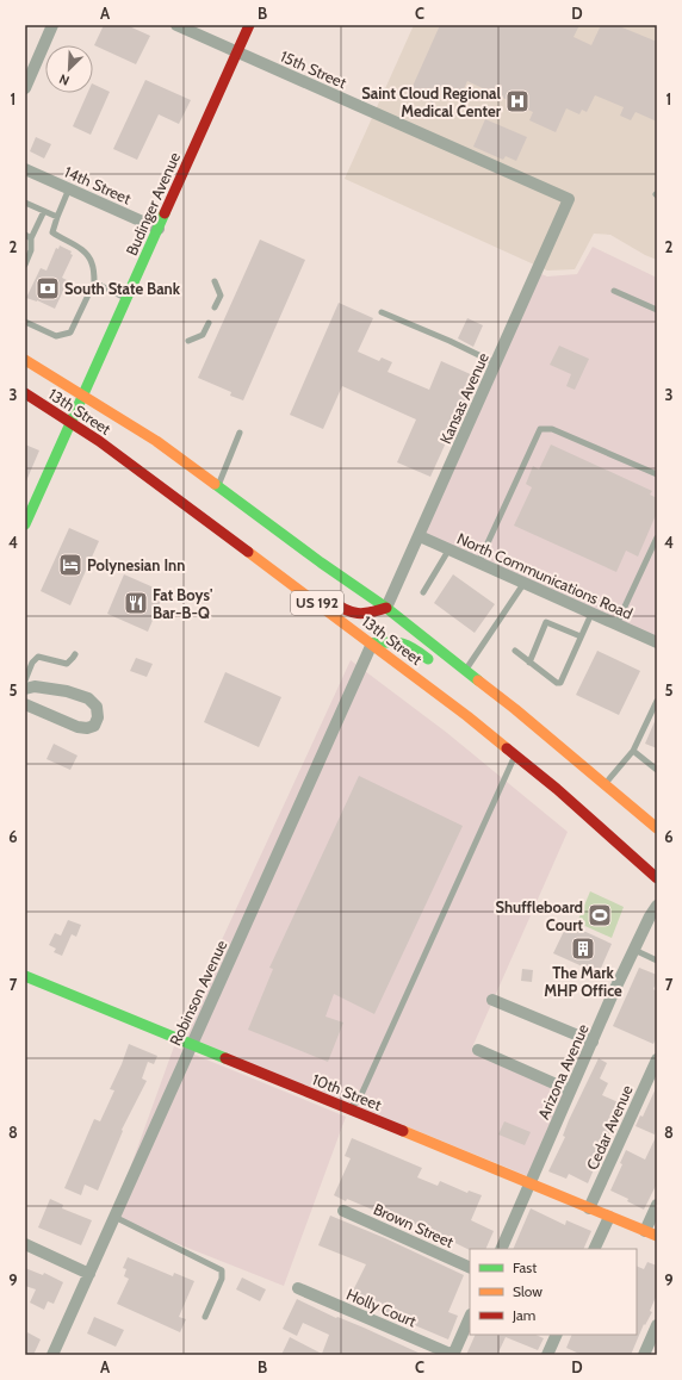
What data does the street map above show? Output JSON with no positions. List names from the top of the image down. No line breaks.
{"streets":{"main road":["Budinger Avenue","13th Street","US 192","10th Street"],"street":["15th Street","14th Street","Kansas Avenue","North Communications Road","Robinson Avenue","Arizona Avenue","Cedar Avenue","Brown Street","Holly Court"]},"crossings":[["15th Street","Budinger Avenue"],["15th Street","Kansas Avenue"],["14th Street","Budinger Avenue"],["Budinger Avenue","13th Street"],["Kansas Avenue","13th Street"],["Kansas Avenue","North Communications Road"],["13th Street","Robinson Avenue"],["Robinson Avenue","10th Street"],["Arizona Avenue","10th Street"],["10th Street","Cedar Avenue"]],"places":{"hospital":["Saint Cloud Regional Medical Center"],"bank":["South State Bank"],"hotel":["Polynesian Inn"],"restaurant":["Fat Boys' Bar-B-Q"],"sports":["Shuffleboard Court"],"building":["The Mark MHP Office"]},"legend":["Fast","Slow","Jam"],"north":"bottom left","grid":{"columns":["A","B","C","D"],"rows":["1","2","3","4","5","6","7","8","9"]}}
